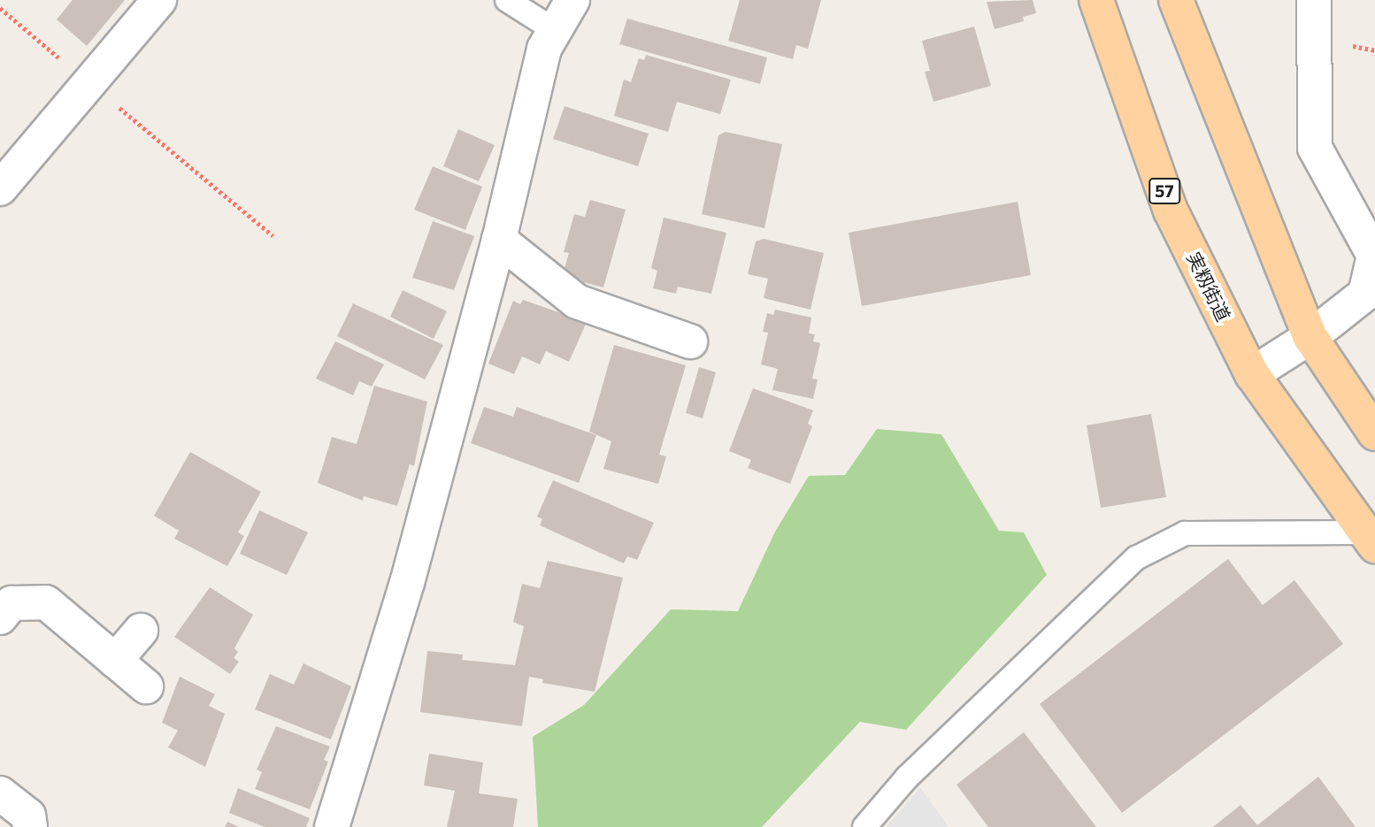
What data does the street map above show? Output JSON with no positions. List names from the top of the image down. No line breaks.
{"streets":{"main road":["57","実籾街道"]}}
